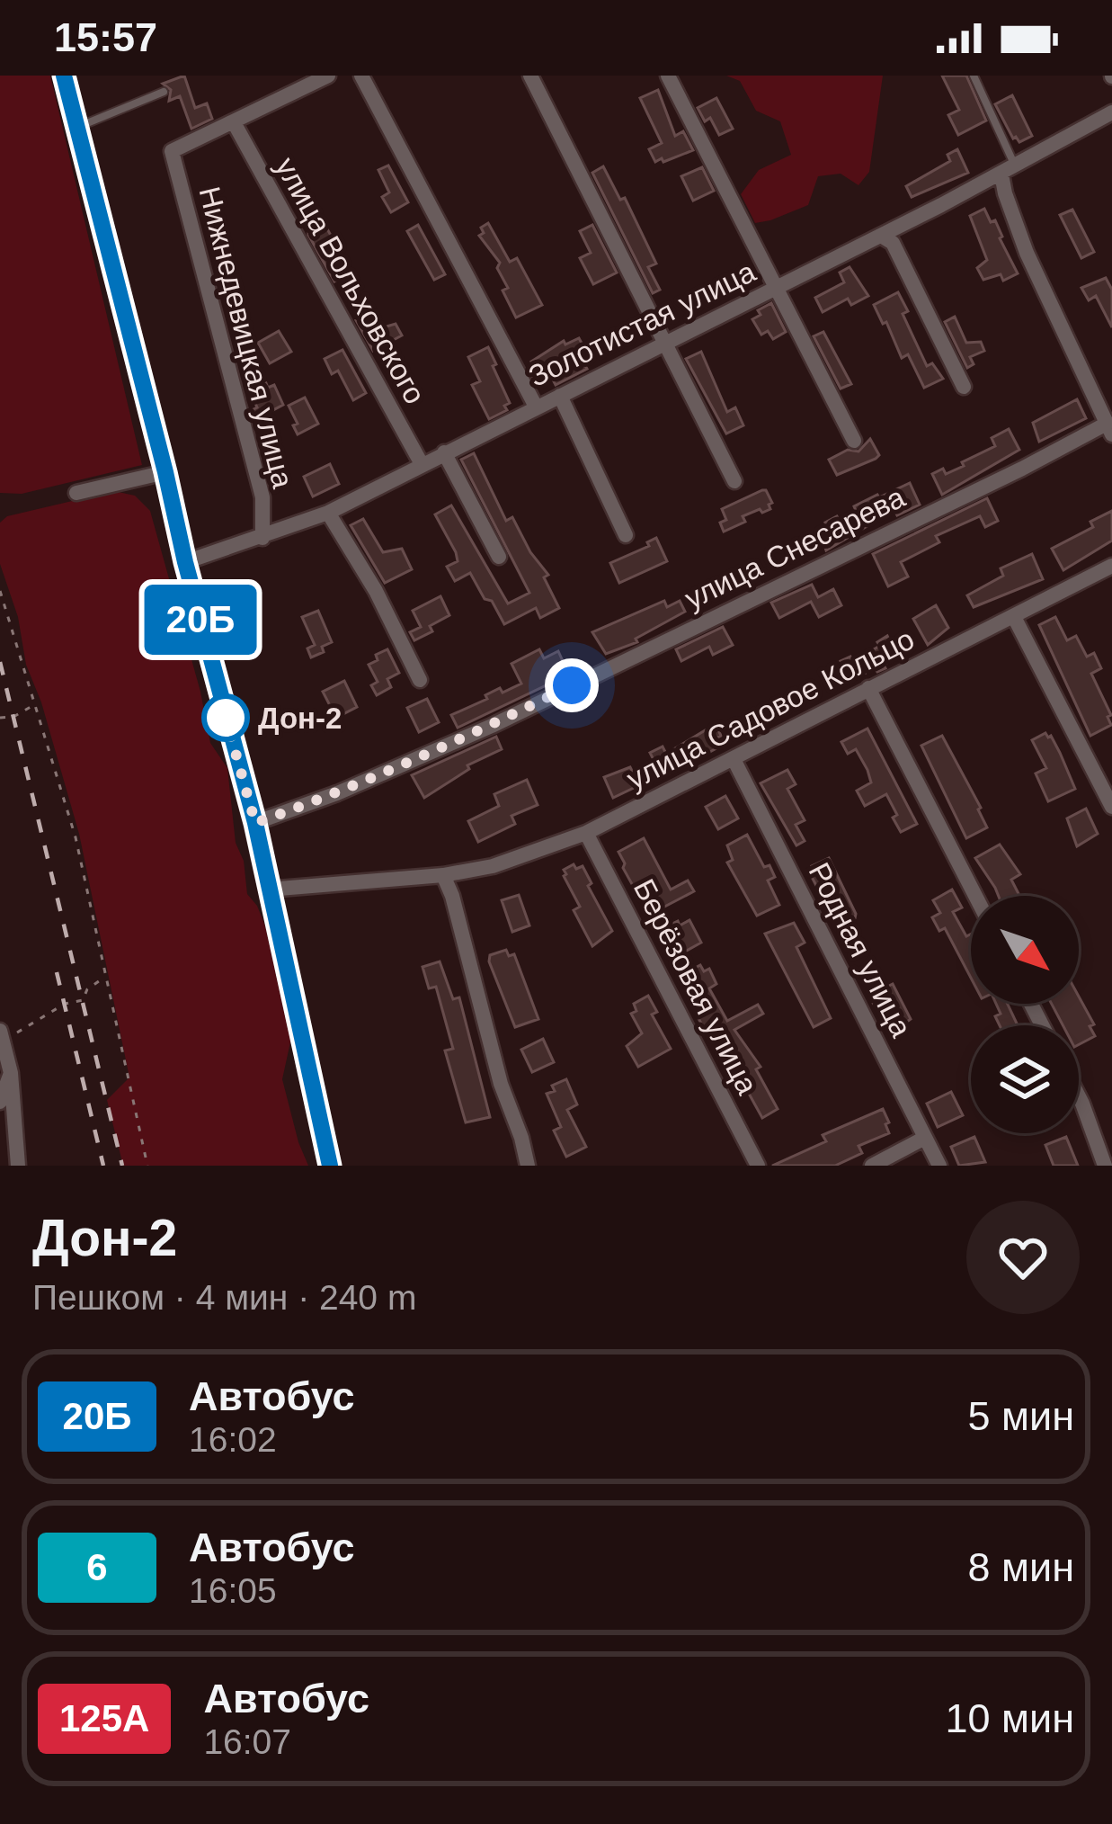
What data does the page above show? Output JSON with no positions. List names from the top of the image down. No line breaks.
{"streets":{"street":["улица Вольховского","Золотистая улица","Нижнедевицкая улица","улица Снесарева","улица Садовое Кольцо","Родная улица","Берёзовая улица"]},"crossings":[["улица Вольховского","Золотистая улица"],["улица Вольховского","Нижнедевицкая улица"],["Золотистая улица","Нижнедевицкая улица"],["Золотистая улица","улица Снесарева"],["улица Садовое Кольцо","Родная улица"],["улица Садовое Кольцо","Берёзовая улица"]],"places":["Дон-2"],"lines":["bus line 20Б"],"north":"bottom right","page":{"status":"15:57","on_map":"20Б","heading":["Дон-2","Пешком · 4 мин · 240 m"],"list":[{"mark":"20Б","name":"Автобус","note":"16:02","value":"5 мин"},{"mark":"6","name":"Автобус","note":"16:05","value":"8 мин"},{"mark":"125А","name":"Автобус","note":"16:07","value":"10 мин"}]}}
